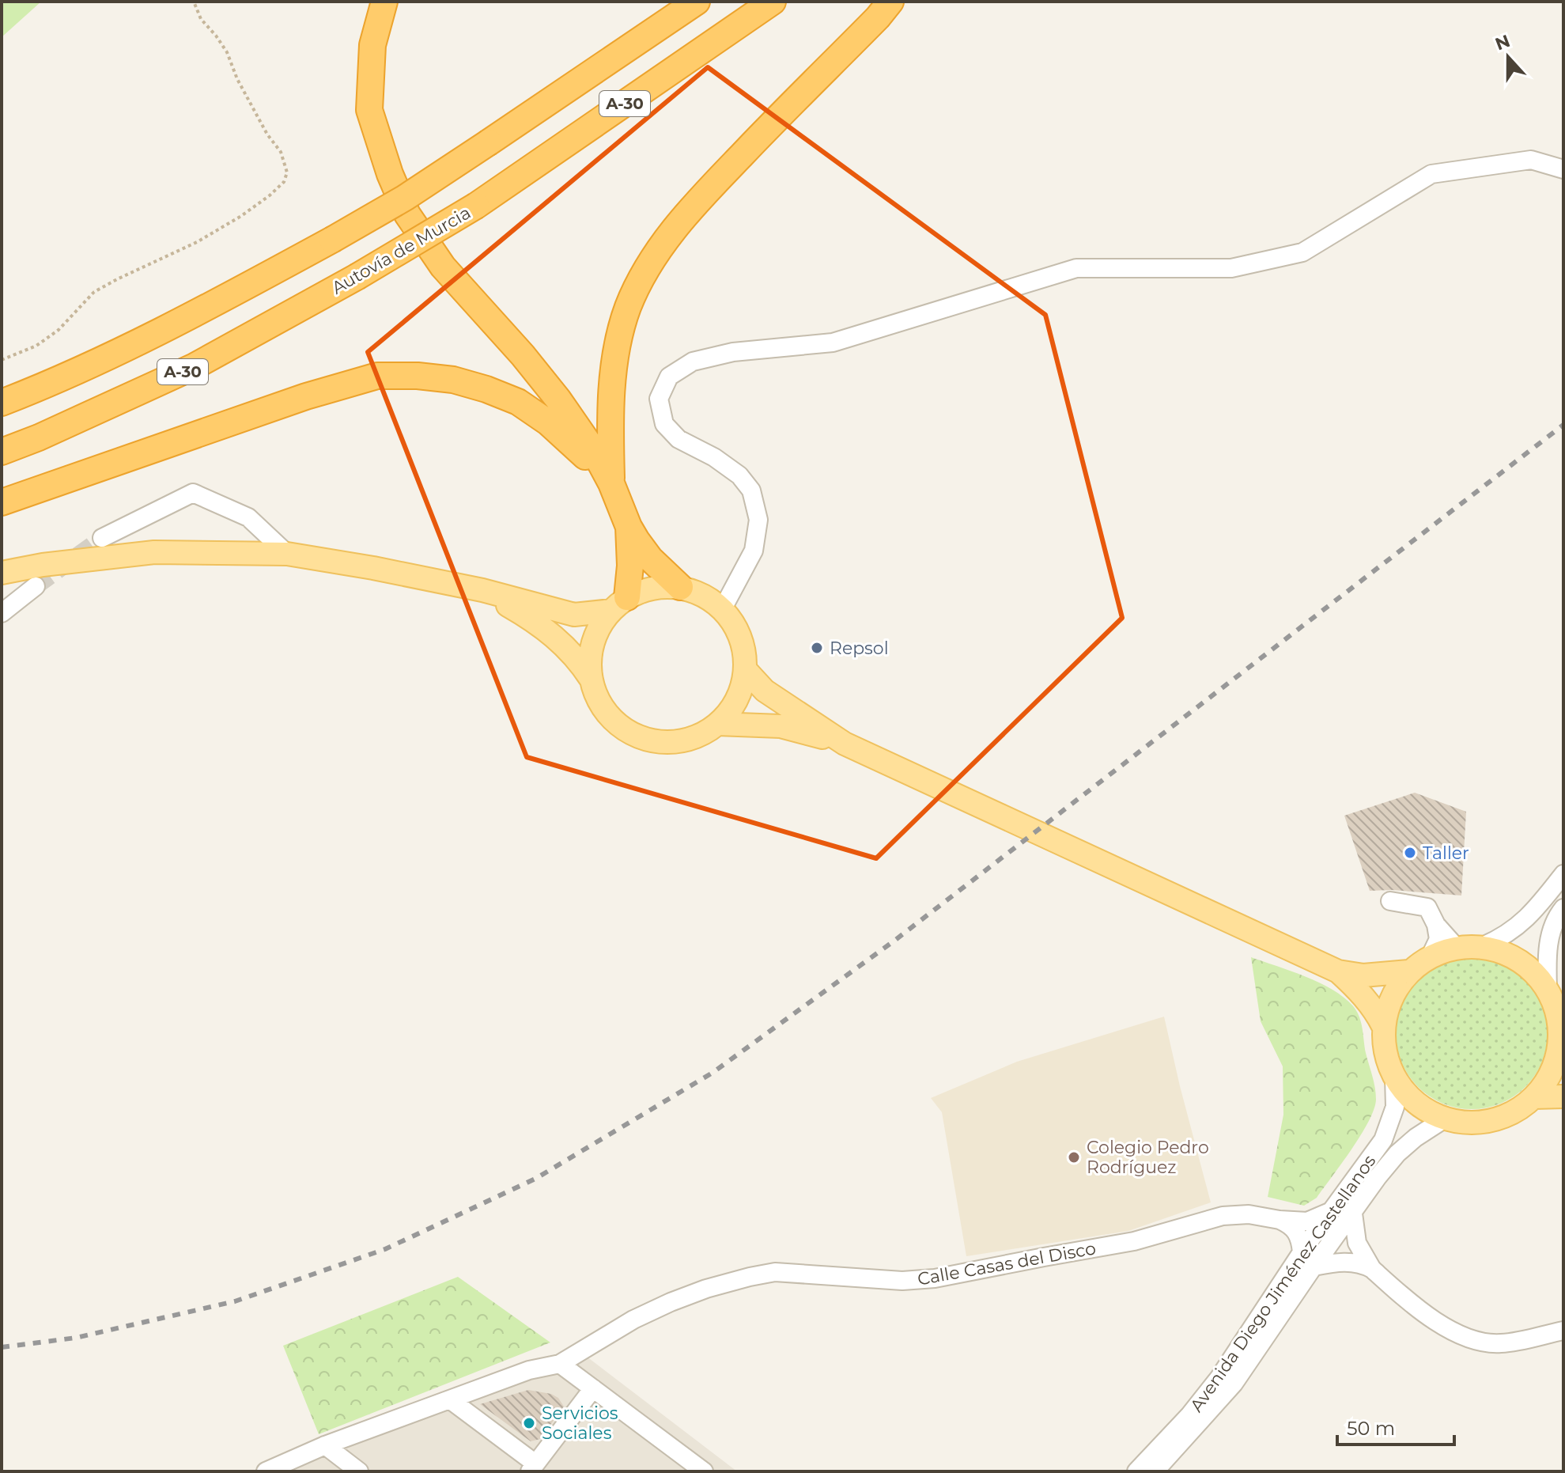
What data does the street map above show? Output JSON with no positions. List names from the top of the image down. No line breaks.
{"streets":{"highway":["A-30","Autovía de Murcia"],"street":["Calle Casas del Disco","Avenida Diego Jiménez Castellanos"]},"crossings":[["Calle Casas del Disco","Avenida Diego Jiménez Castellanos"]],"places":["Repsol","Taller","Colegio Pedro Rodríguez","Servicios Sociales"],"scale_bar":"50 m","north":"top"}
